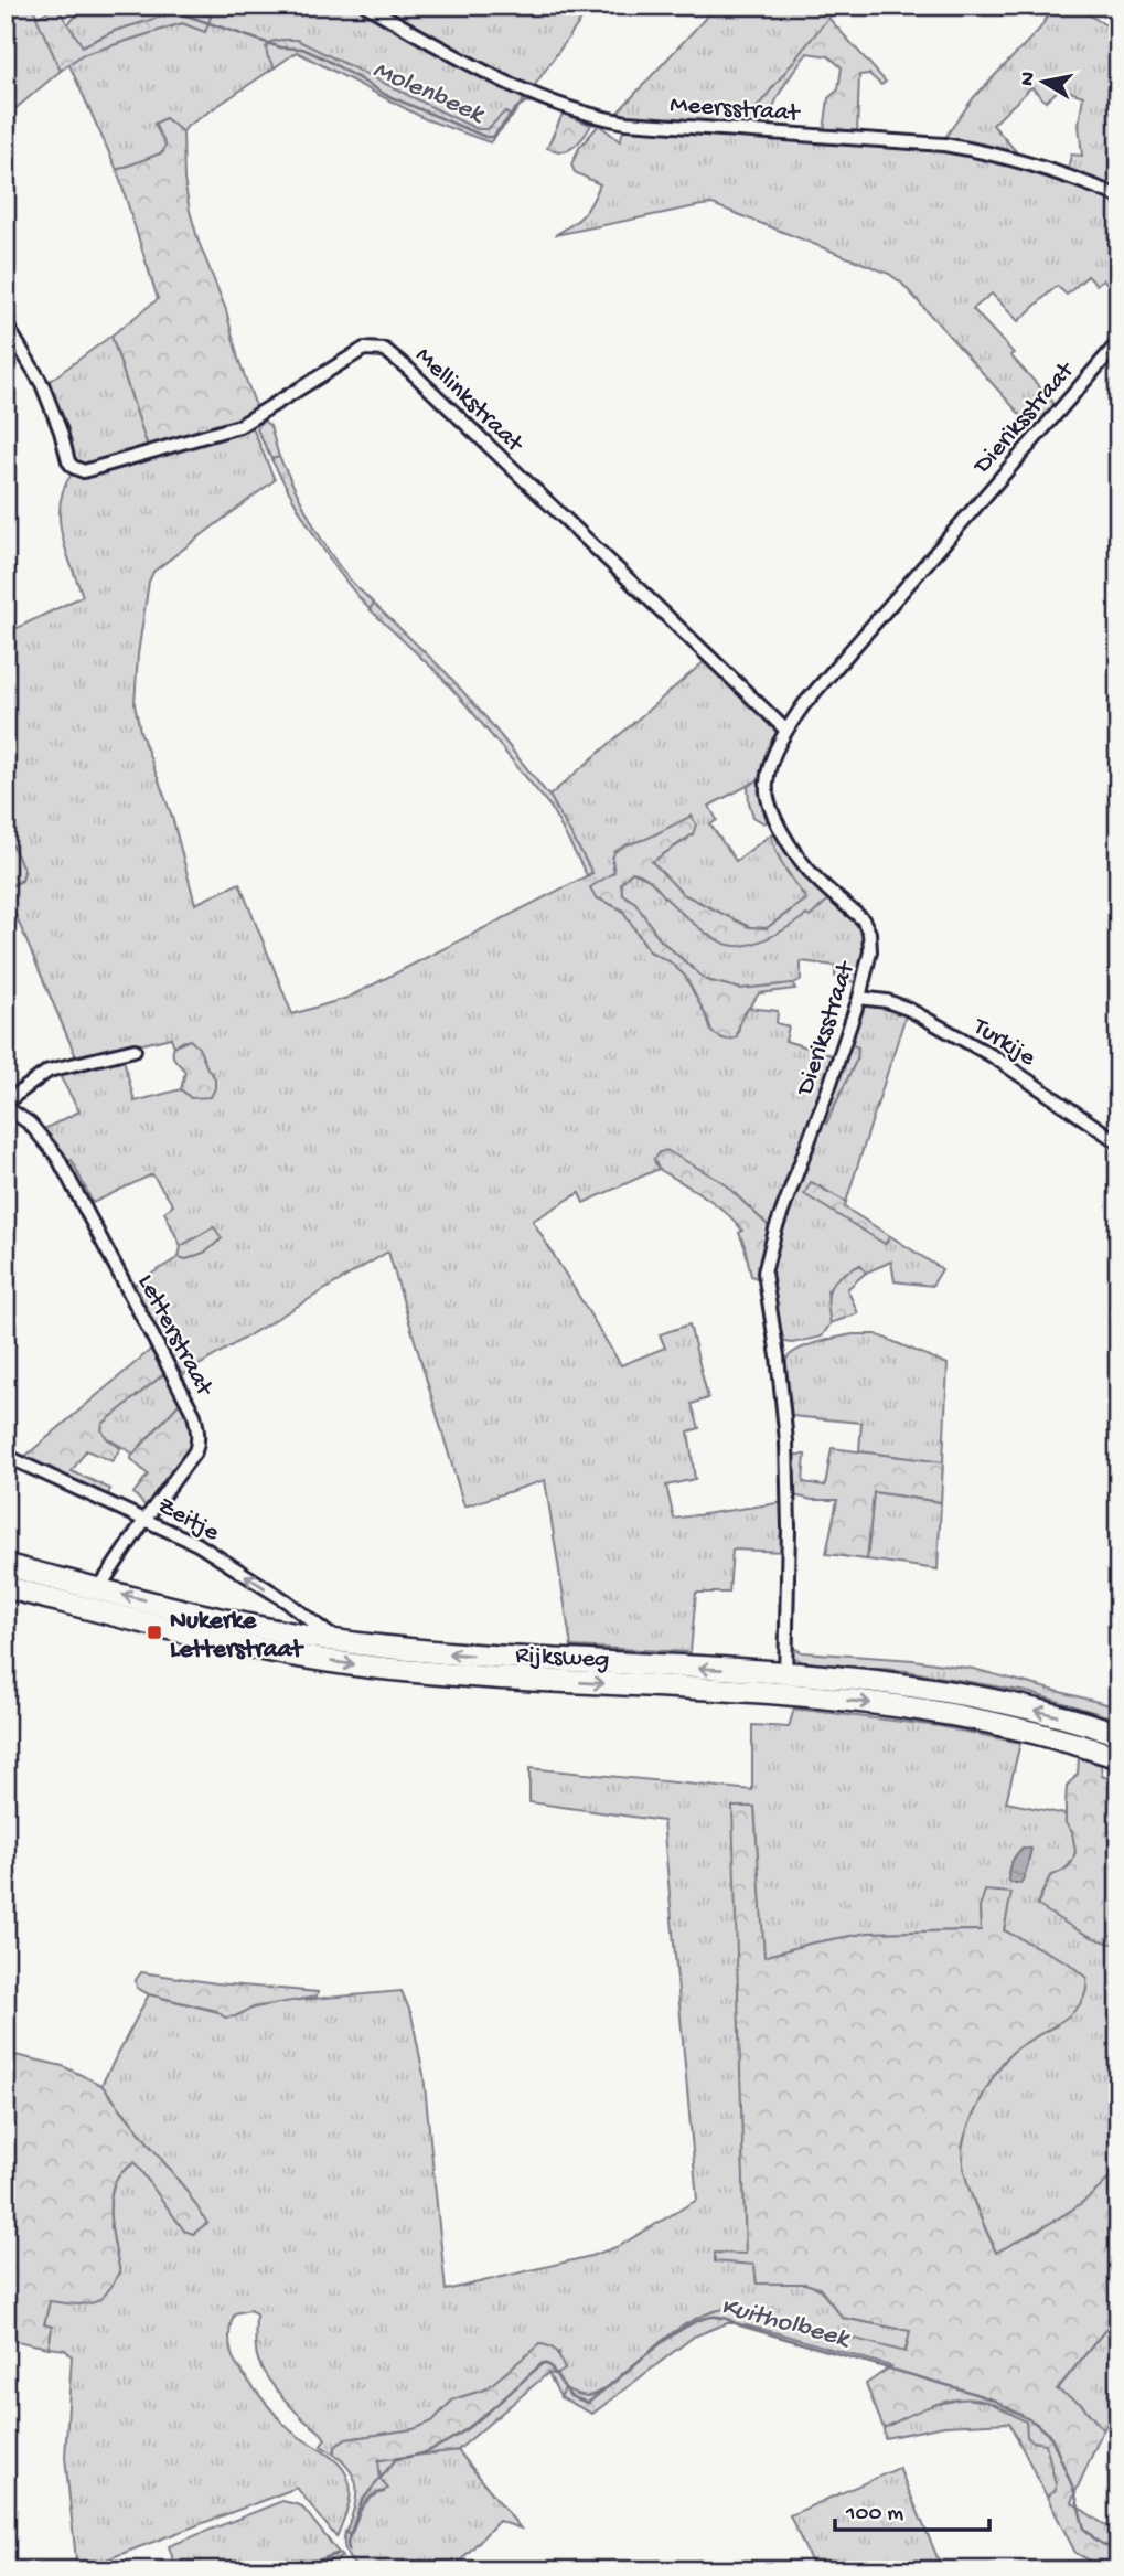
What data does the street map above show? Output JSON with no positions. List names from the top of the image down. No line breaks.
{"streets":{"highway":["Rijksweg"],"street":["Meersstraat","Mellinkstraat","Dieriksstraat","Turkije","Letterstraat","Zeitje"]},"crossings":[["Mellinkstraat","Dieriksstraat"],["Dieriksstraat","Turkije"],["Dieriksstraat","Rijksweg"],["Letterstraat","Zeitje"],["Letterstraat","Rijksweg"],["Zeitje","Rijksweg"]],"one_way":["Zeitje"],"water":["Molenbeek","Kuitholbeek"],"places":{"transit":["Nukerke Letterstraat"]},"scale_bar":"100 m","north":"left"}
